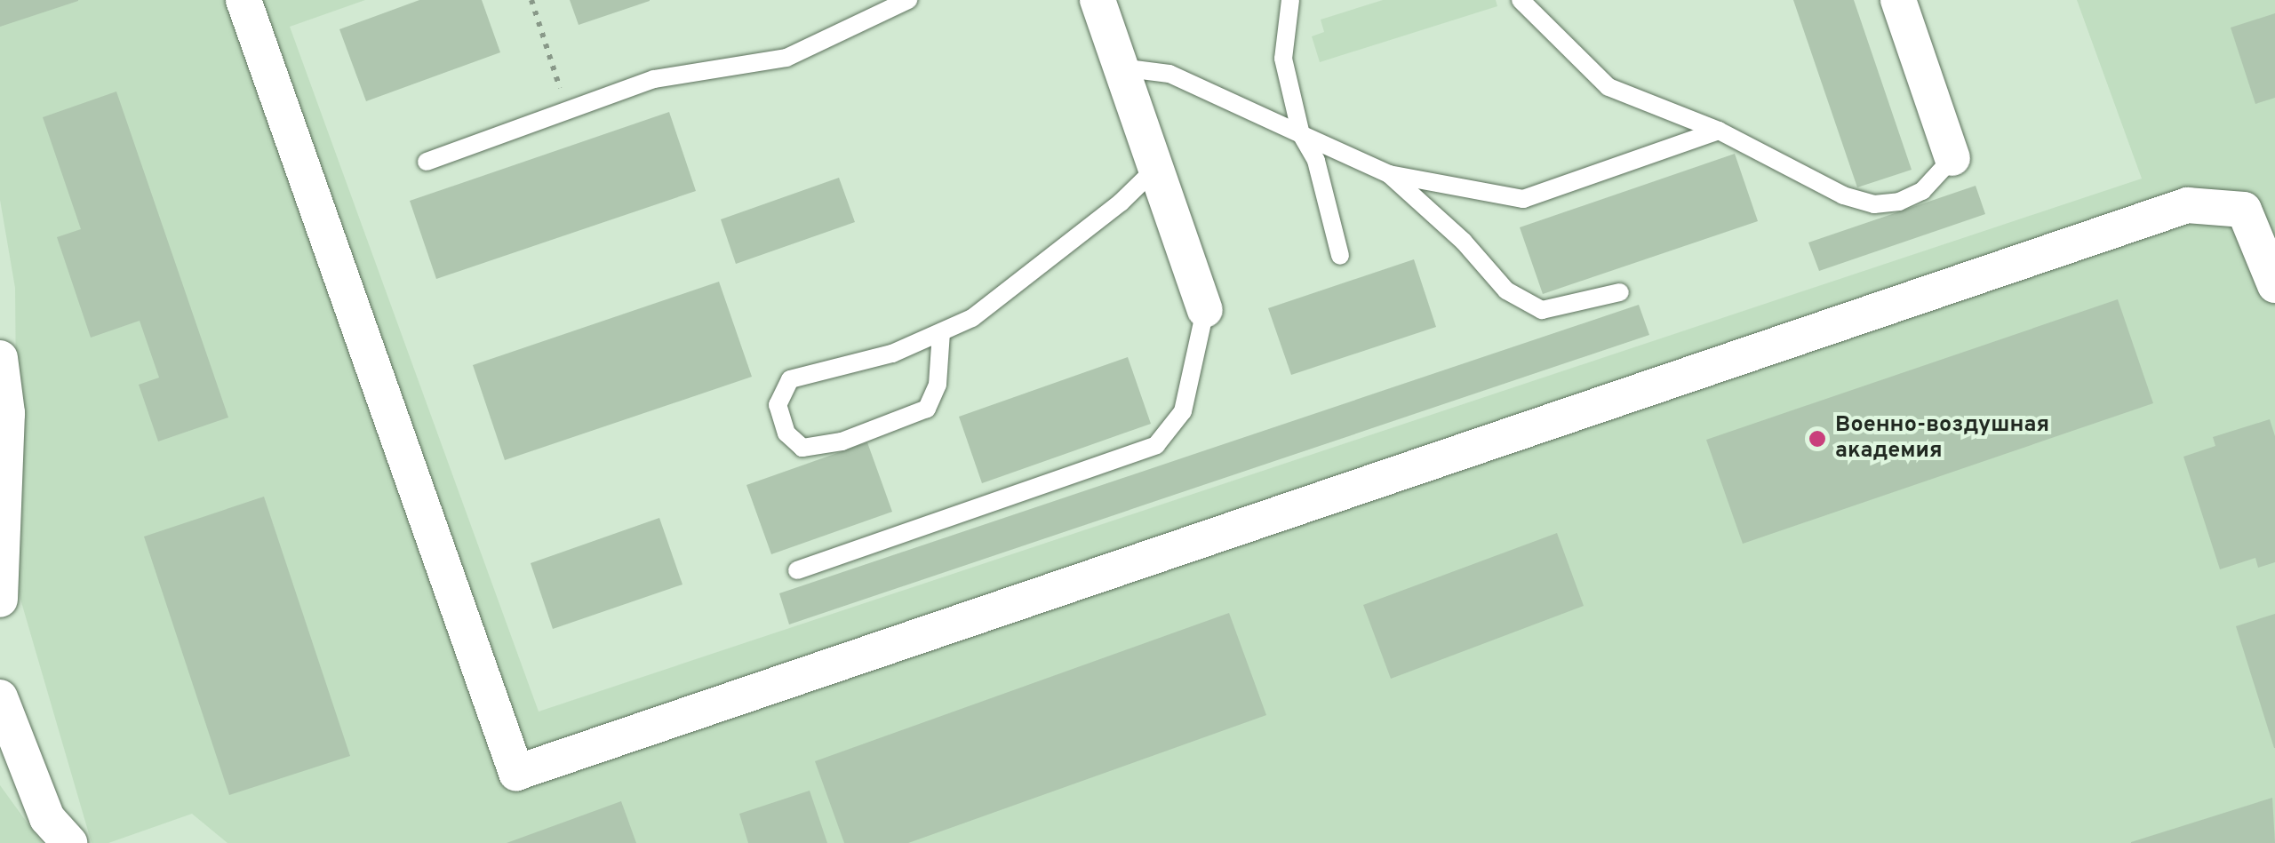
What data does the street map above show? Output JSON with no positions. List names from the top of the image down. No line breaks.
{"places":["Военно-воздушная академия"]}
